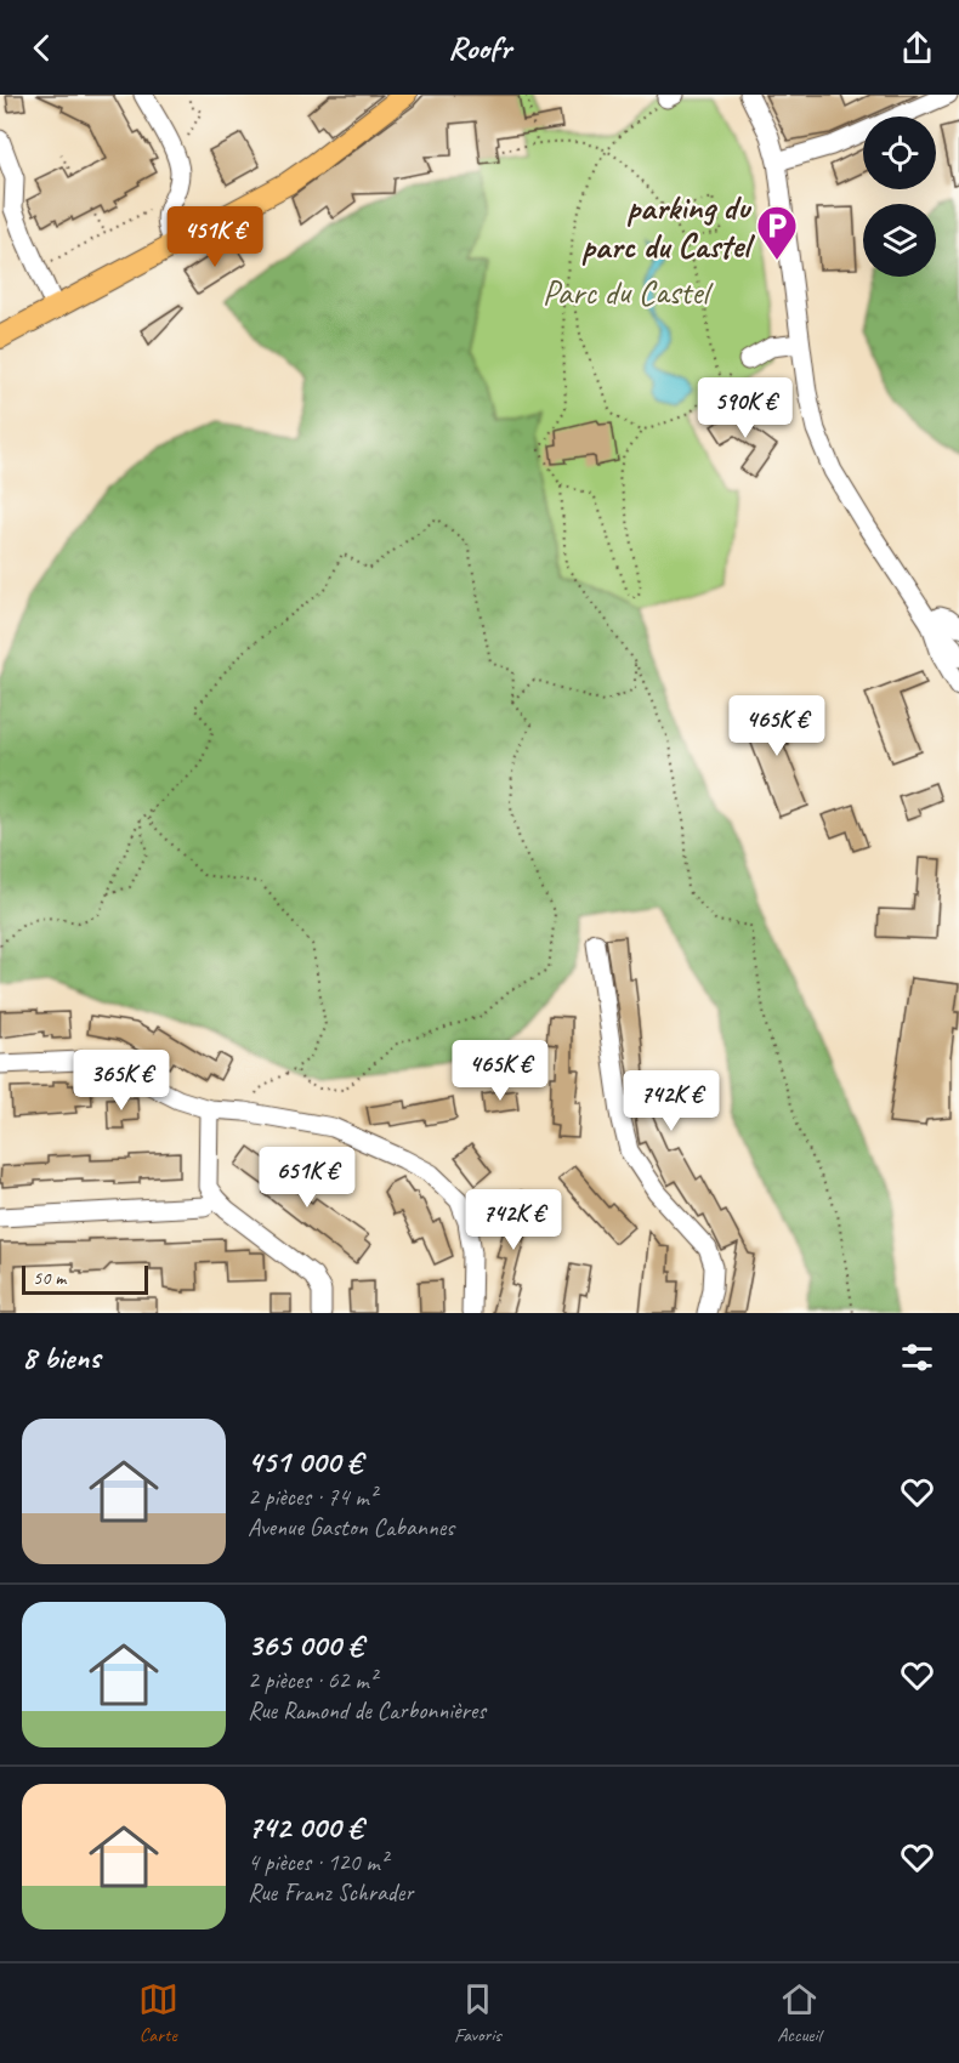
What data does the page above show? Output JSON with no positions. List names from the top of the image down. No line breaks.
{"parks":["Parc du Castel"],"places":{"parking":["parking du parc du Castel"]},"scale_bar":"50 m","page":{"header":"Roofr","price":["451K €","590K €","465K €","465K €","365K €","742K €","651K €","742K €"],"scale":"50 m","heading":"8 biens","list":[{"name":"451 000 €","note":"2 pièces · 74 m² · Avenue Gaston Cabannes"},{"name":"365 000 €","note":"2 pièces · 62 m² · Rue Ramond de Carbonnières"},{"name":"742 000 €","note":"4 pièces · 120 m² · Rue Franz Schrader"}],"tabs":["Carte","Favoris","Accueil"]}}
